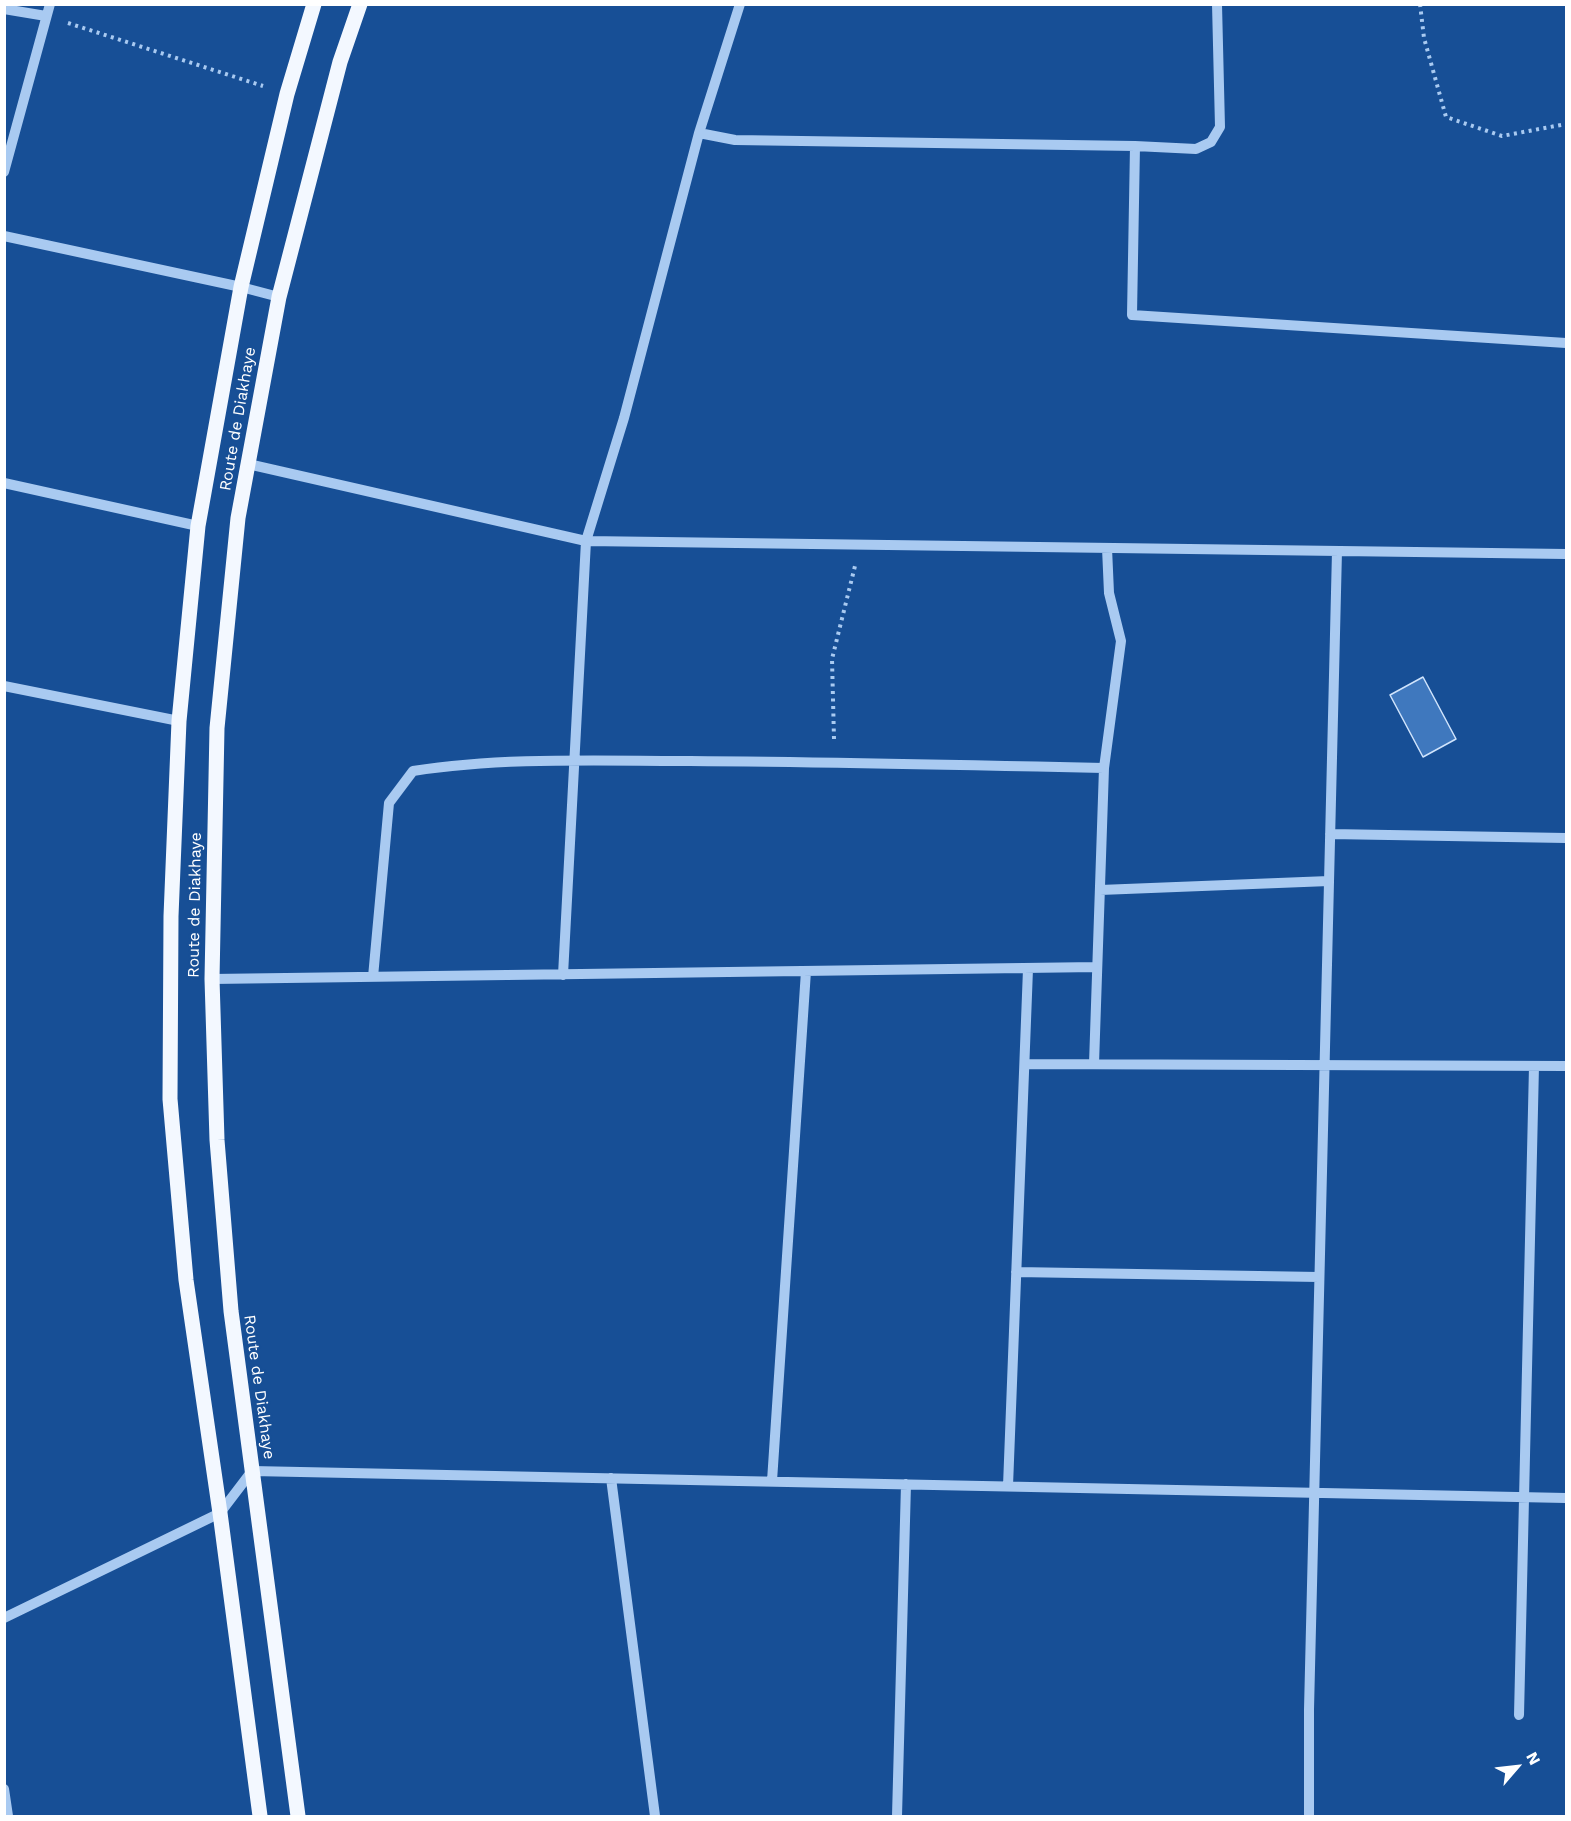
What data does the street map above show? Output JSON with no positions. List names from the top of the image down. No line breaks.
{"streets":{"main road":["Route de Diakhaye"]},"north":"top right"}
